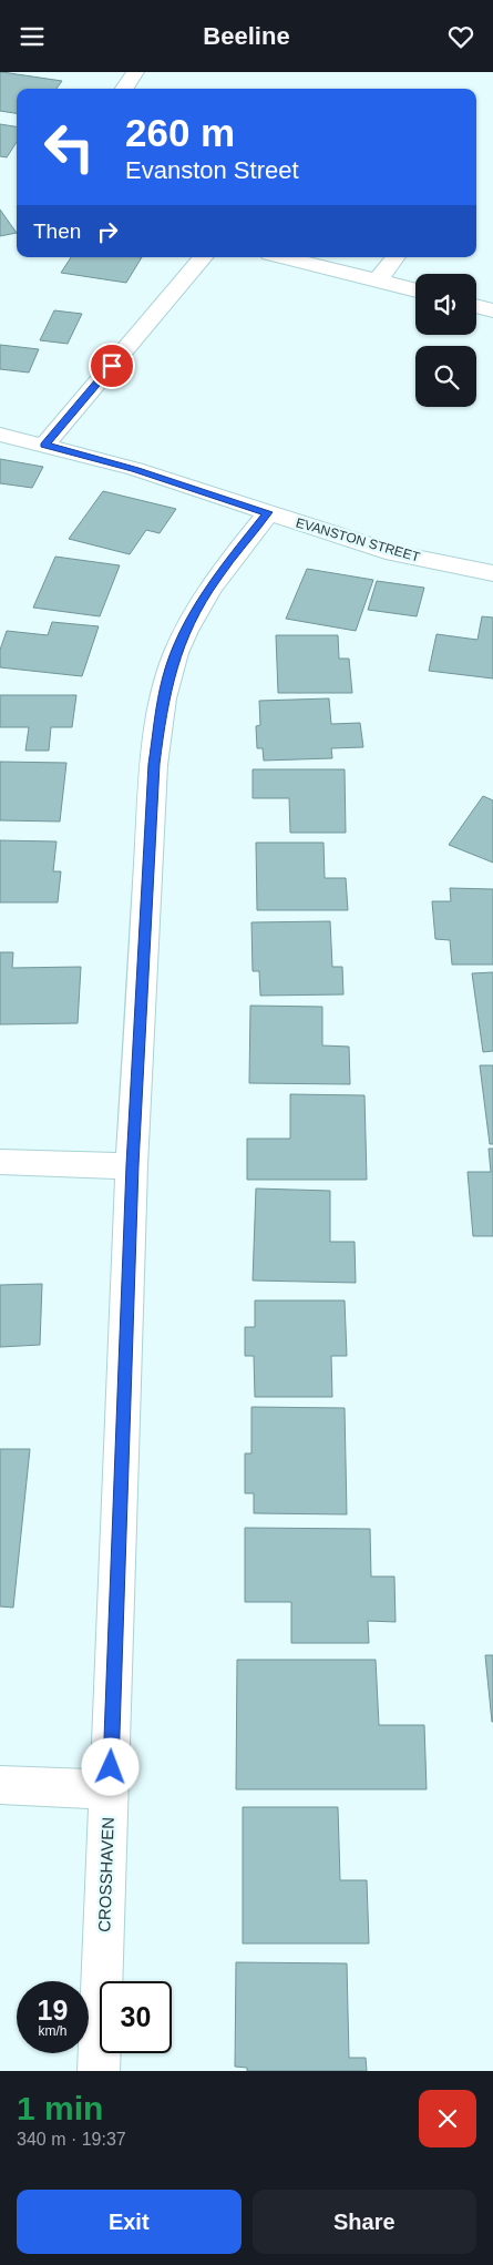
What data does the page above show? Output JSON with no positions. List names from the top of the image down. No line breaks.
{"streets":{"street":["EVANSTON STREET","CROSSHAVEN"]},"crossings":[["EVANSTON STREET","CROSSHAVEN"]],"page":{"header":"Beeline","turn":["260 m","Evanston Street"],"then":"Then","speed":"19 km/h","limit":"30","heading":["1 min","340 m · 19:37"],"buttons":["Exit","Share"]}}
